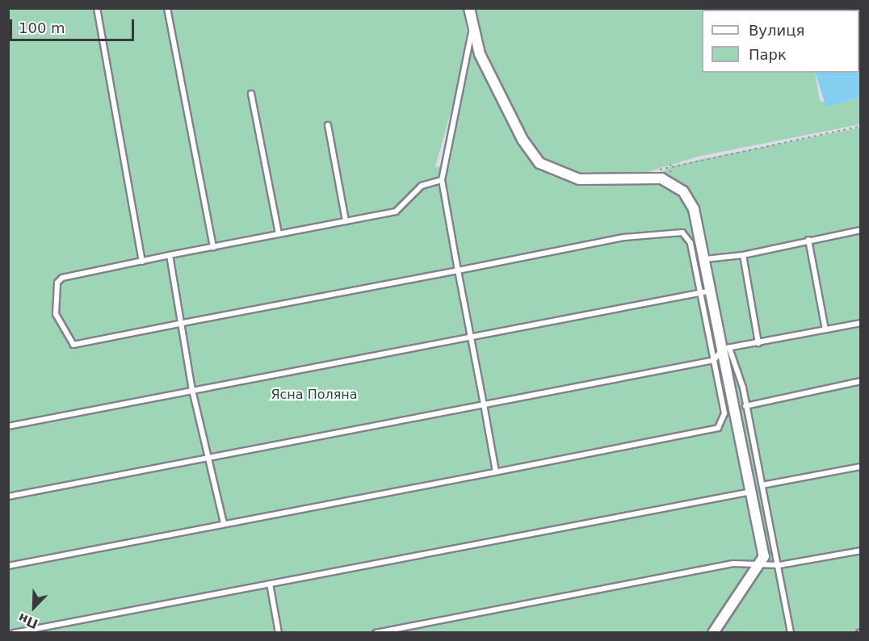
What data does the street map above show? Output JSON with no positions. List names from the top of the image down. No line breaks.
{"parks":["Ясна Поляна"],"legend":["Вулиця","Парк"],"scale_bar":"100 m","north":"bottom left"}
